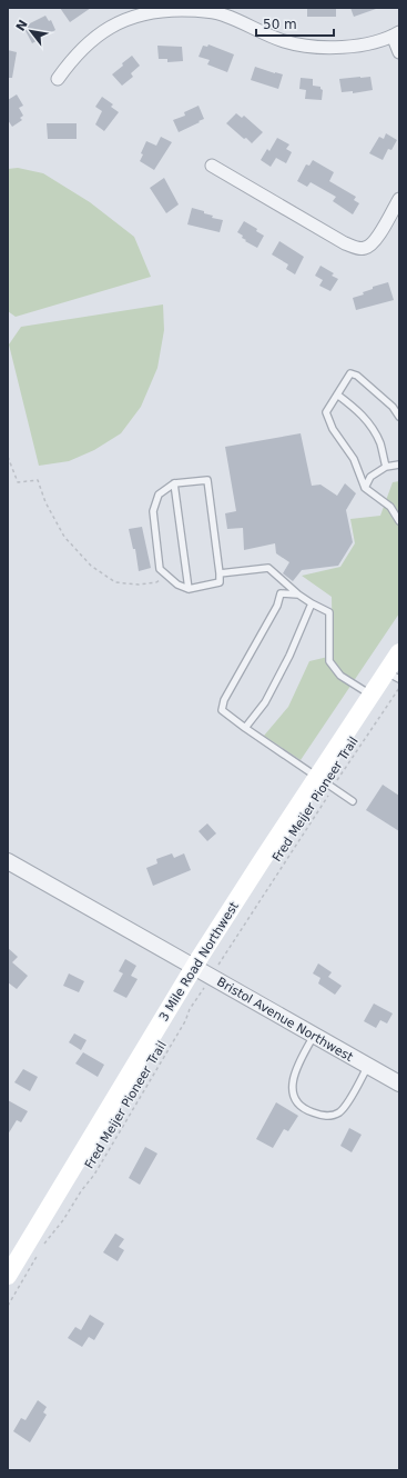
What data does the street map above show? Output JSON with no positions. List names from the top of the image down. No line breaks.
{"streets":{"main road":["3 Mile Road Northwest"],"street":["Bristol Avenue Northwest"],"path":["Fred Meijer Pioneer Trail"]},"crossings":[["Fred Meijer Pioneer Trail","Bristol Avenue Northwest"],["3 Mile Road Northwest","Bristol Avenue Northwest"]],"scale_bar":"50 m","north":"top left"}
